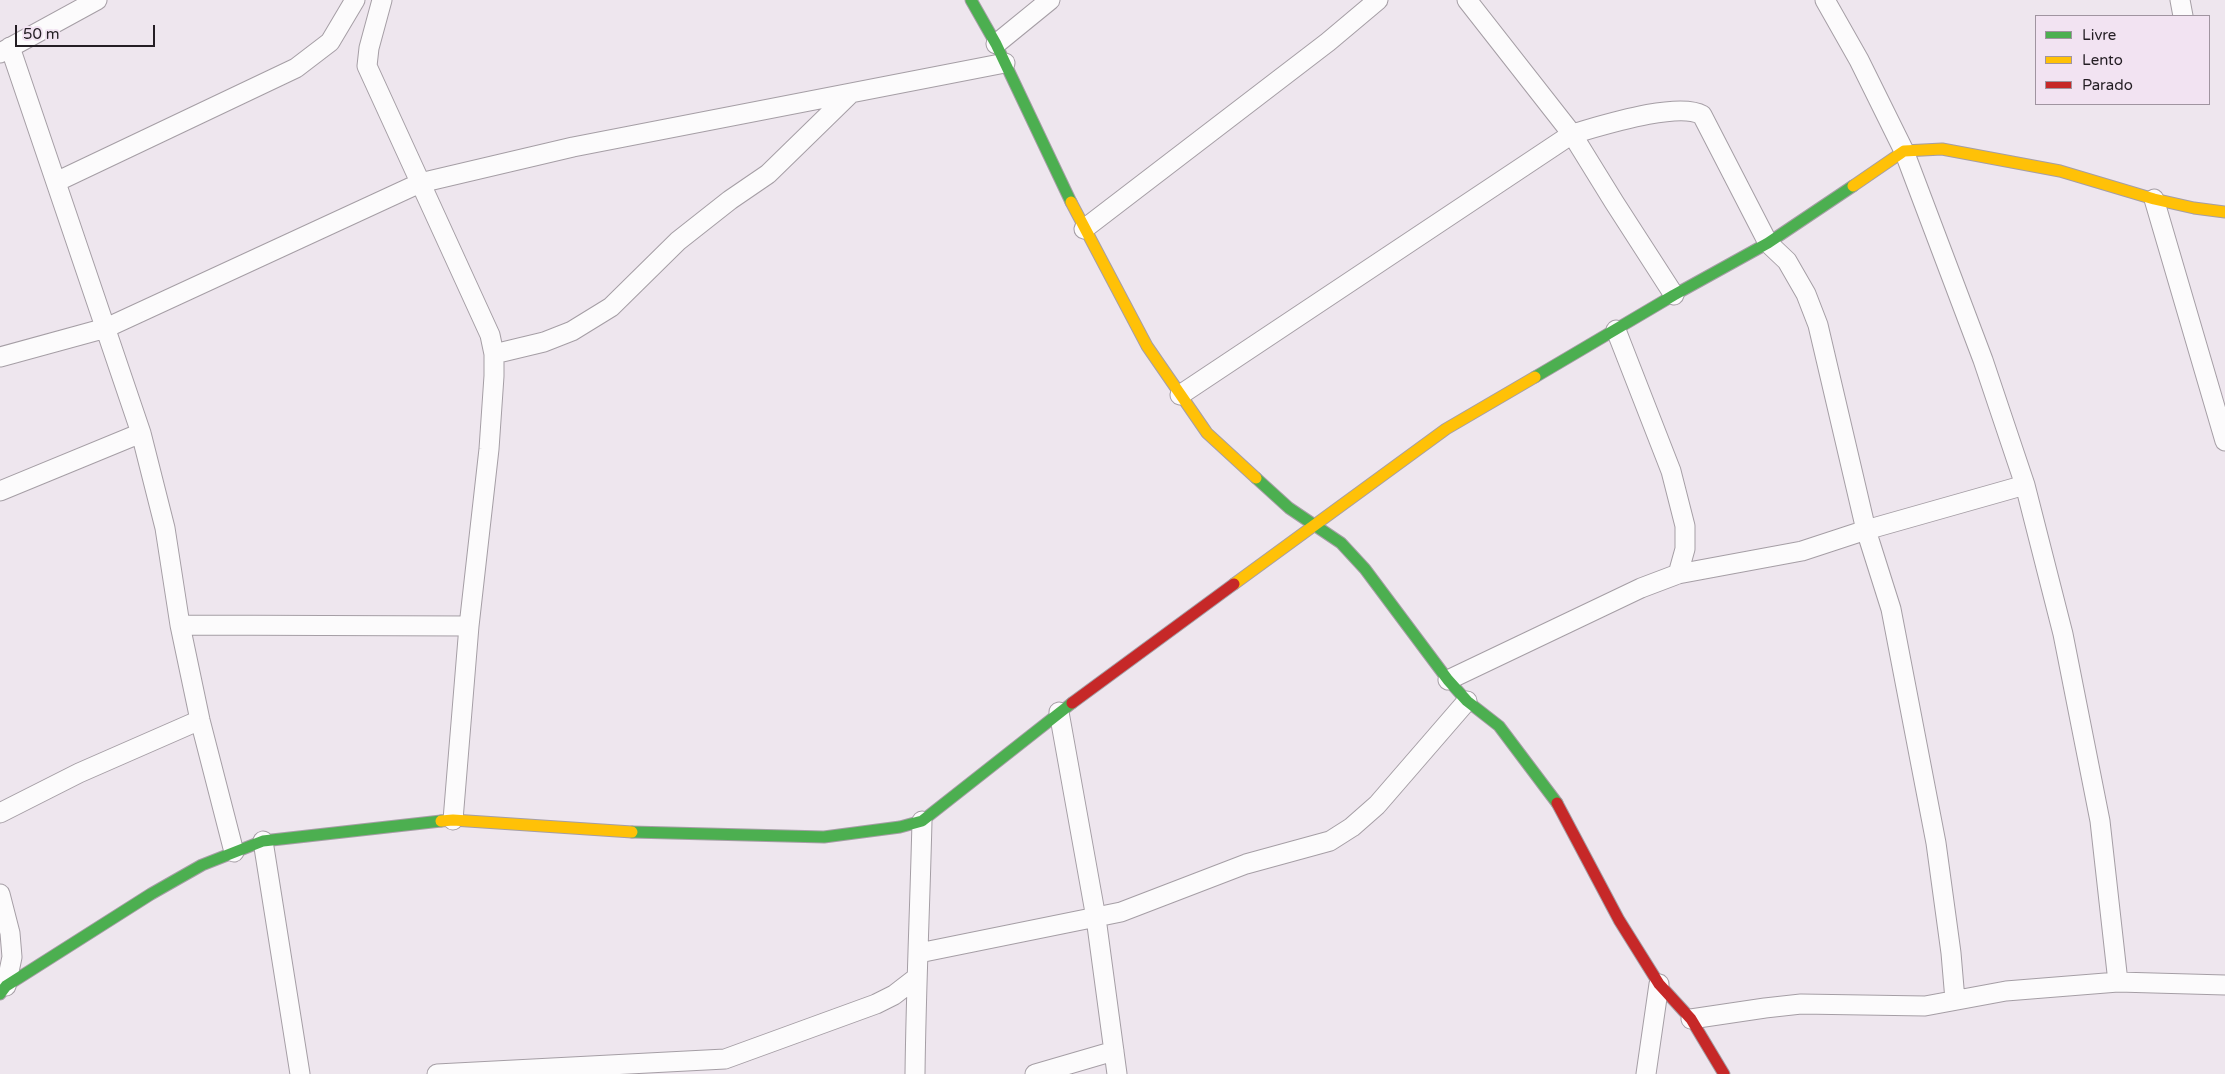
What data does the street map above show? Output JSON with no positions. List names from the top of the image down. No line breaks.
{"legend":["Livre","Lento","Parado"],"scale_bar":"50 m"}
